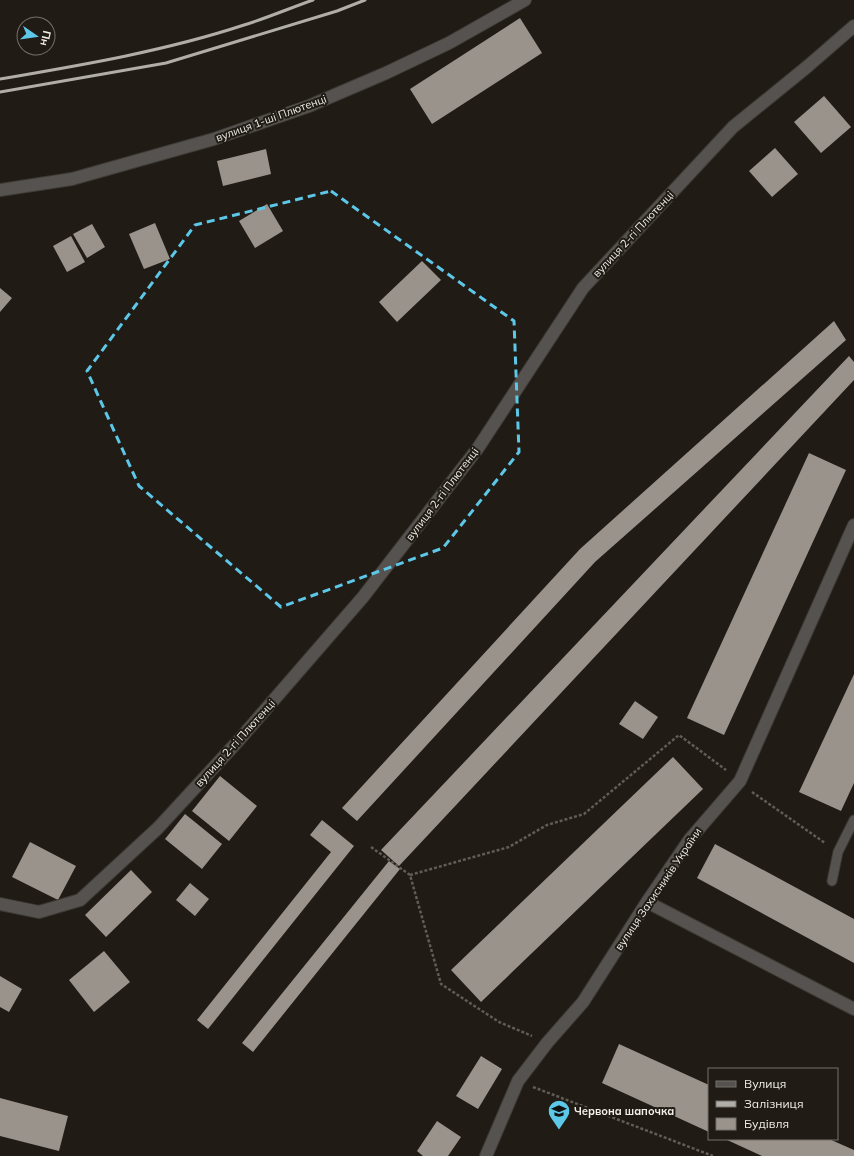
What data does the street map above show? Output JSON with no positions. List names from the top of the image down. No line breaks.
{"streets":{"street":["вулиця 1-ші Плютенці","вулиця 2-гі Плютенці","вулиця Захисників України"]},"places":{"school or university":["Червона шапочка"]},"legend":["Вулиця","Залізниця","Будівля"],"north":"right"}
